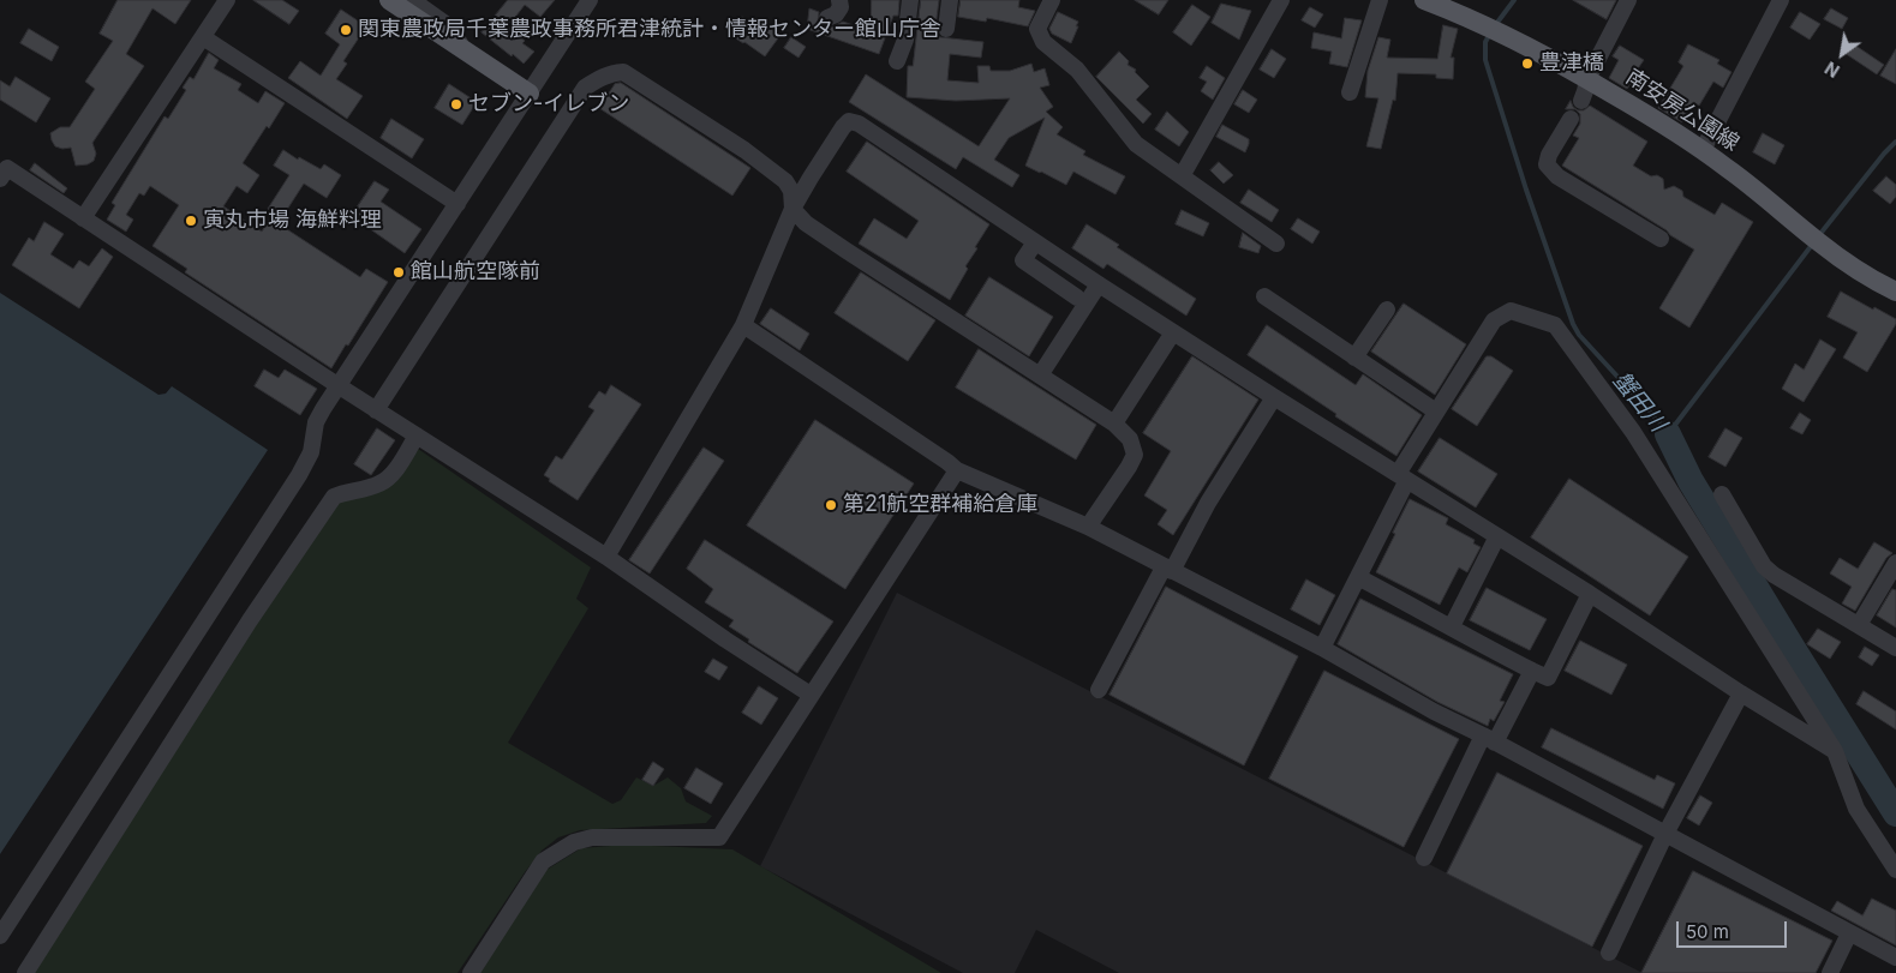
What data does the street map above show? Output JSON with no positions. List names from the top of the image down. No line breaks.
{"streets":{"main road":["南安房公園線"]},"water":["蟹田川"],"places":["関東農政局千葉農政事務所君津統計・情報センター館山庁舎","豊津橋","セブン-イレブン","寅丸市場 海鮮料理","館山航空隊前","第21航空群補給倉庫"],"scale_bar":"50 m","north":"bottom left"}
